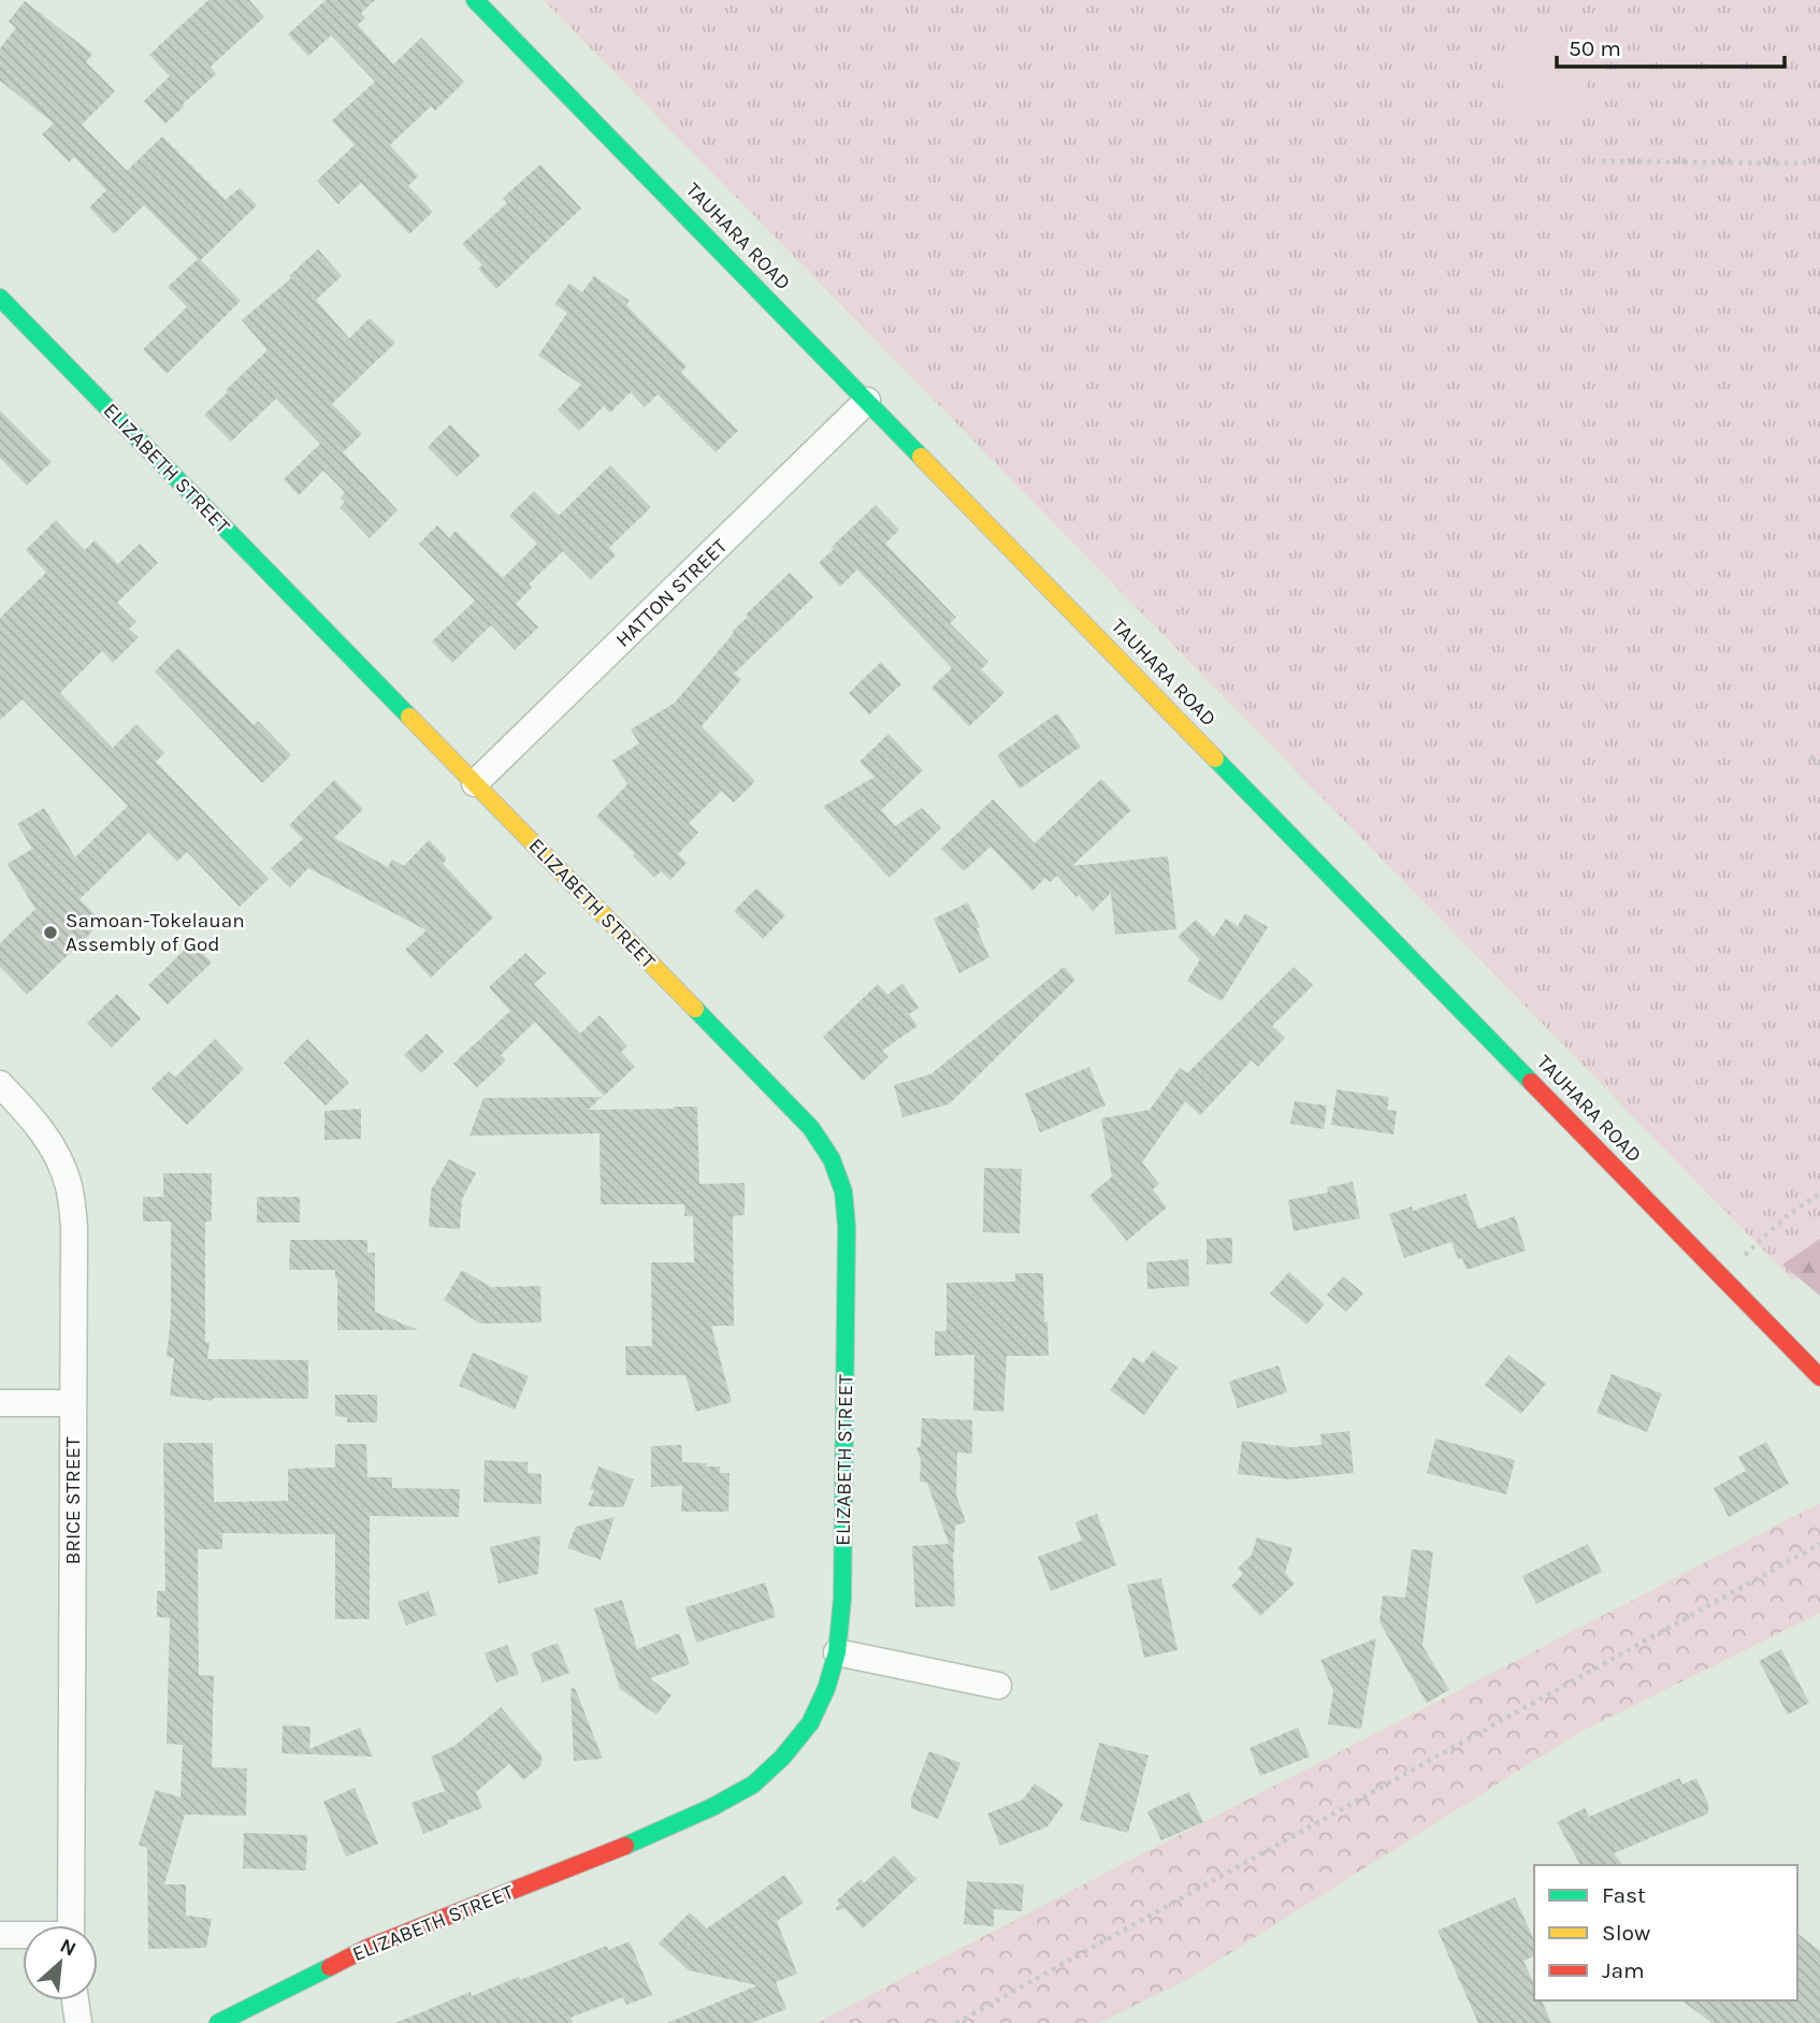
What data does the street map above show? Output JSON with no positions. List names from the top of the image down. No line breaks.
{"streets":{"street":["TAUHARA ROAD","ELIZABETH STREET","HATTON STREET","BRICE STREET"]},"crossings":[["TAUHARA ROAD","HATTON STREET"],["ELIZABETH STREET","HATTON STREET"]],"places":["Samoan-Tokelauan Assembly of God"],"legend":["Fast","Slow","Jam"],"scale_bar":"50 m","north":"top right"}
